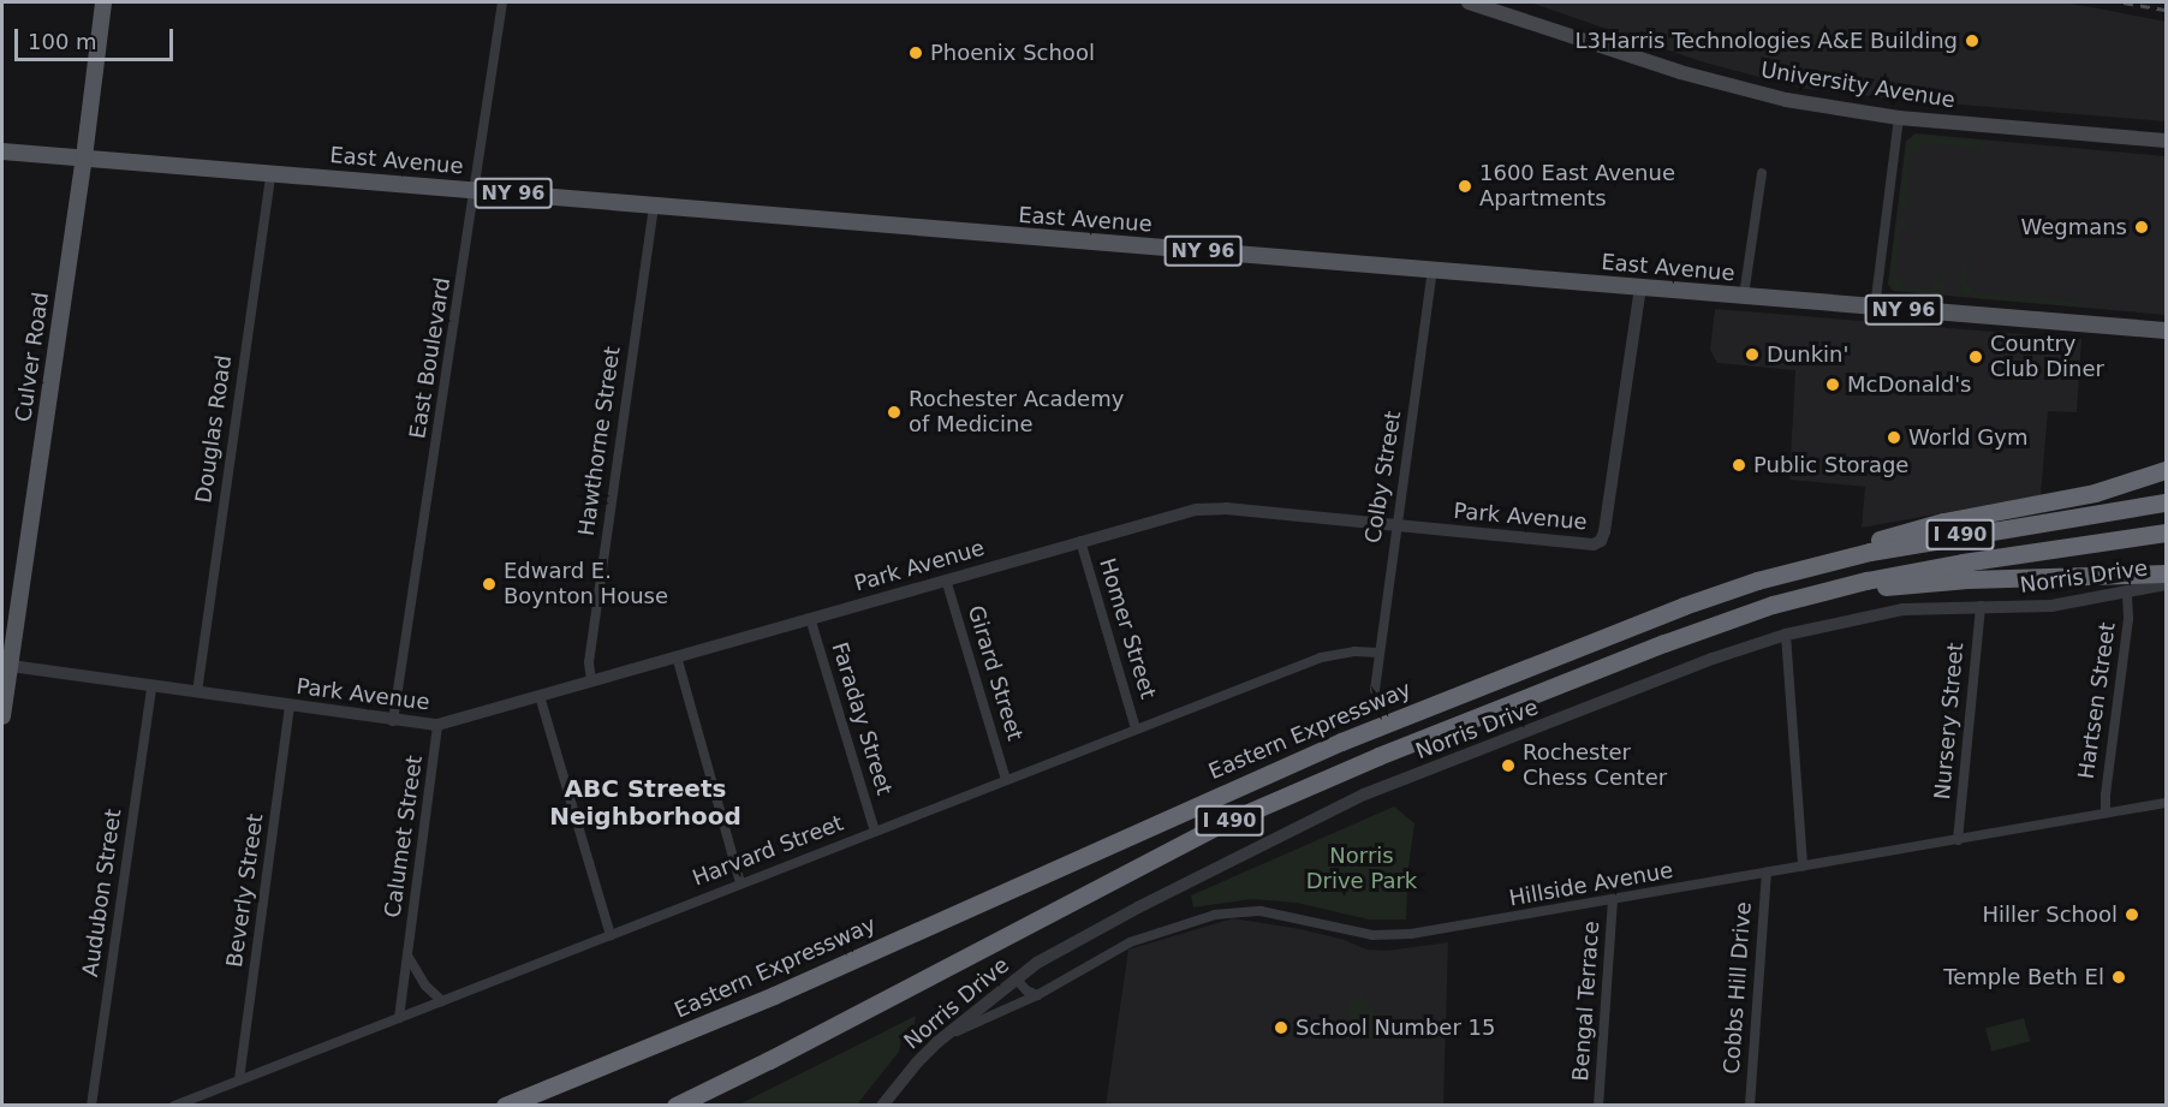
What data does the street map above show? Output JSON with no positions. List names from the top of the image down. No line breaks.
{"streets":{"highway":["I 490","Eastern Expressway"],"main road":["University Avenue","East Avenue","NY 96","Culver Road"],"street":["East Boulevard","Douglas Road","Hawthorne Street","Colby Street","Park Avenue","Norris Drive","Homer Street","Girard Street","Hartsen Street","Faraday Street","Nursery Street","Calumet Street","Harvard Street","Hillside Avenue","Beverly Street","Audubon Street","Cobbs Hill Drive","Bengal Terrace"]},"crossings":[["East Avenue","Culver Road"],["East Avenue","East Boulevard"],["East Avenue","Douglas Road"],["East Avenue","Hawthorne Street"],["East Avenue","Colby Street"],["East Avenue","Park Avenue"],["Culver Road","Park Avenue"],["East Boulevard","Park Avenue"],["Douglas Road","Park Avenue"],["Hawthorne Street","Park Avenue"],["Colby Street","Park Avenue"],["Colby Street","Harvard Street"],["Park Avenue","Homer Street"],["Park Avenue","Girard Street"],["Park Avenue","Faraday Street"],["Park Avenue","Calumet Street"],["Park Avenue","Beverly Street"],["Park Avenue","Audubon Street"],["Norris Drive","Hartsen Street"],["Norris Drive","Nursery Street"],["Norris Drive","Hillside Avenue"],["Homer Street","Harvard Street"],["Girard Street","Harvard Street"],["Hartsen Street","Hillside Avenue"],["Faraday Street","Harvard Street"],["Nursery Street","Hillside Avenue"],["Calumet Street","Harvard Street"],["Harvard Street","Beverly Street"],["Hillside Avenue","Cobbs Hill Drive"],["Hillside Avenue","Bengal Terrace"]],"districts":["ABC Streets Neighborhood"],"parks":["Norris Drive Park"],"places":["L3Harris Technologies A&E Building","Phoenix School","1600 East Avenue Apartments","Wegmans","Dunkin'","Country Club Diner","McDonald's","Rochester Academy of Medicine","World Gym","Public Storage","Edward E. Boynton House","Rochester Chess Center","Hiller School","Temple Beth El","School Number 15"],"scale_bar":"100 m"}
